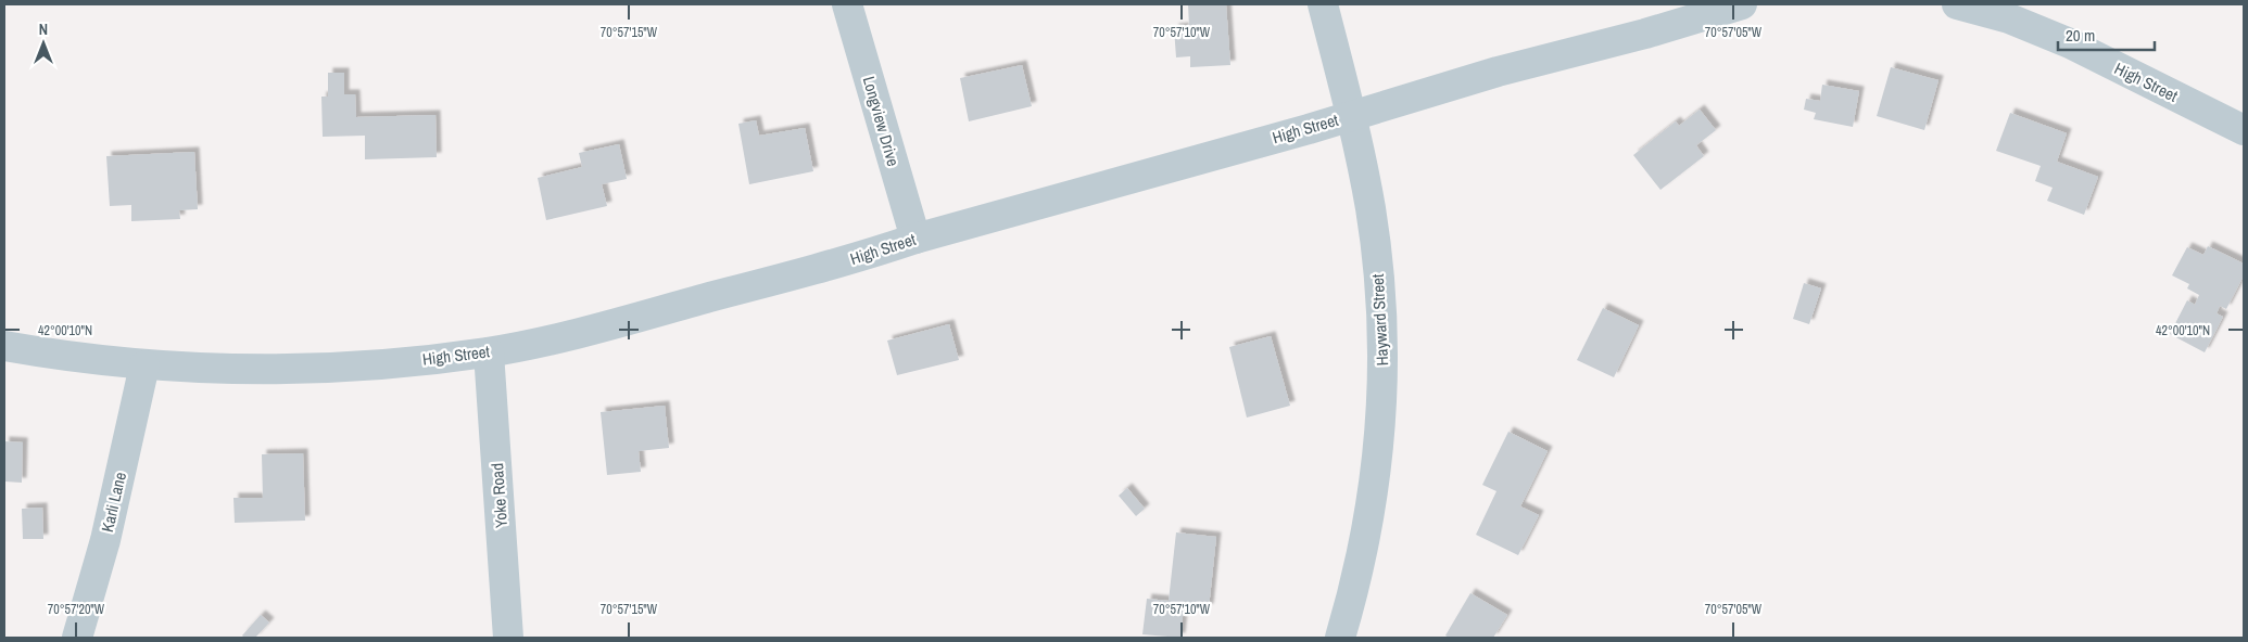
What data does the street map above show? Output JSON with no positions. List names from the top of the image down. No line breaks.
{"streets":{"street":["High Street","Longview Drive","Hayward Street","Yoke Road","Karli Lane"]},"crossings":[["High Street","Longview Drive"],["High Street","Hayward Street"],["High Street","Yoke Road"],["High Street","Karli Lane"]],"scale_bar":"20 m","north":"top","coordinates":["70°57'15\"W","70°57'10\"W","70°57'05\"W","42°00'10\"N","70°57'20\"W"]}
